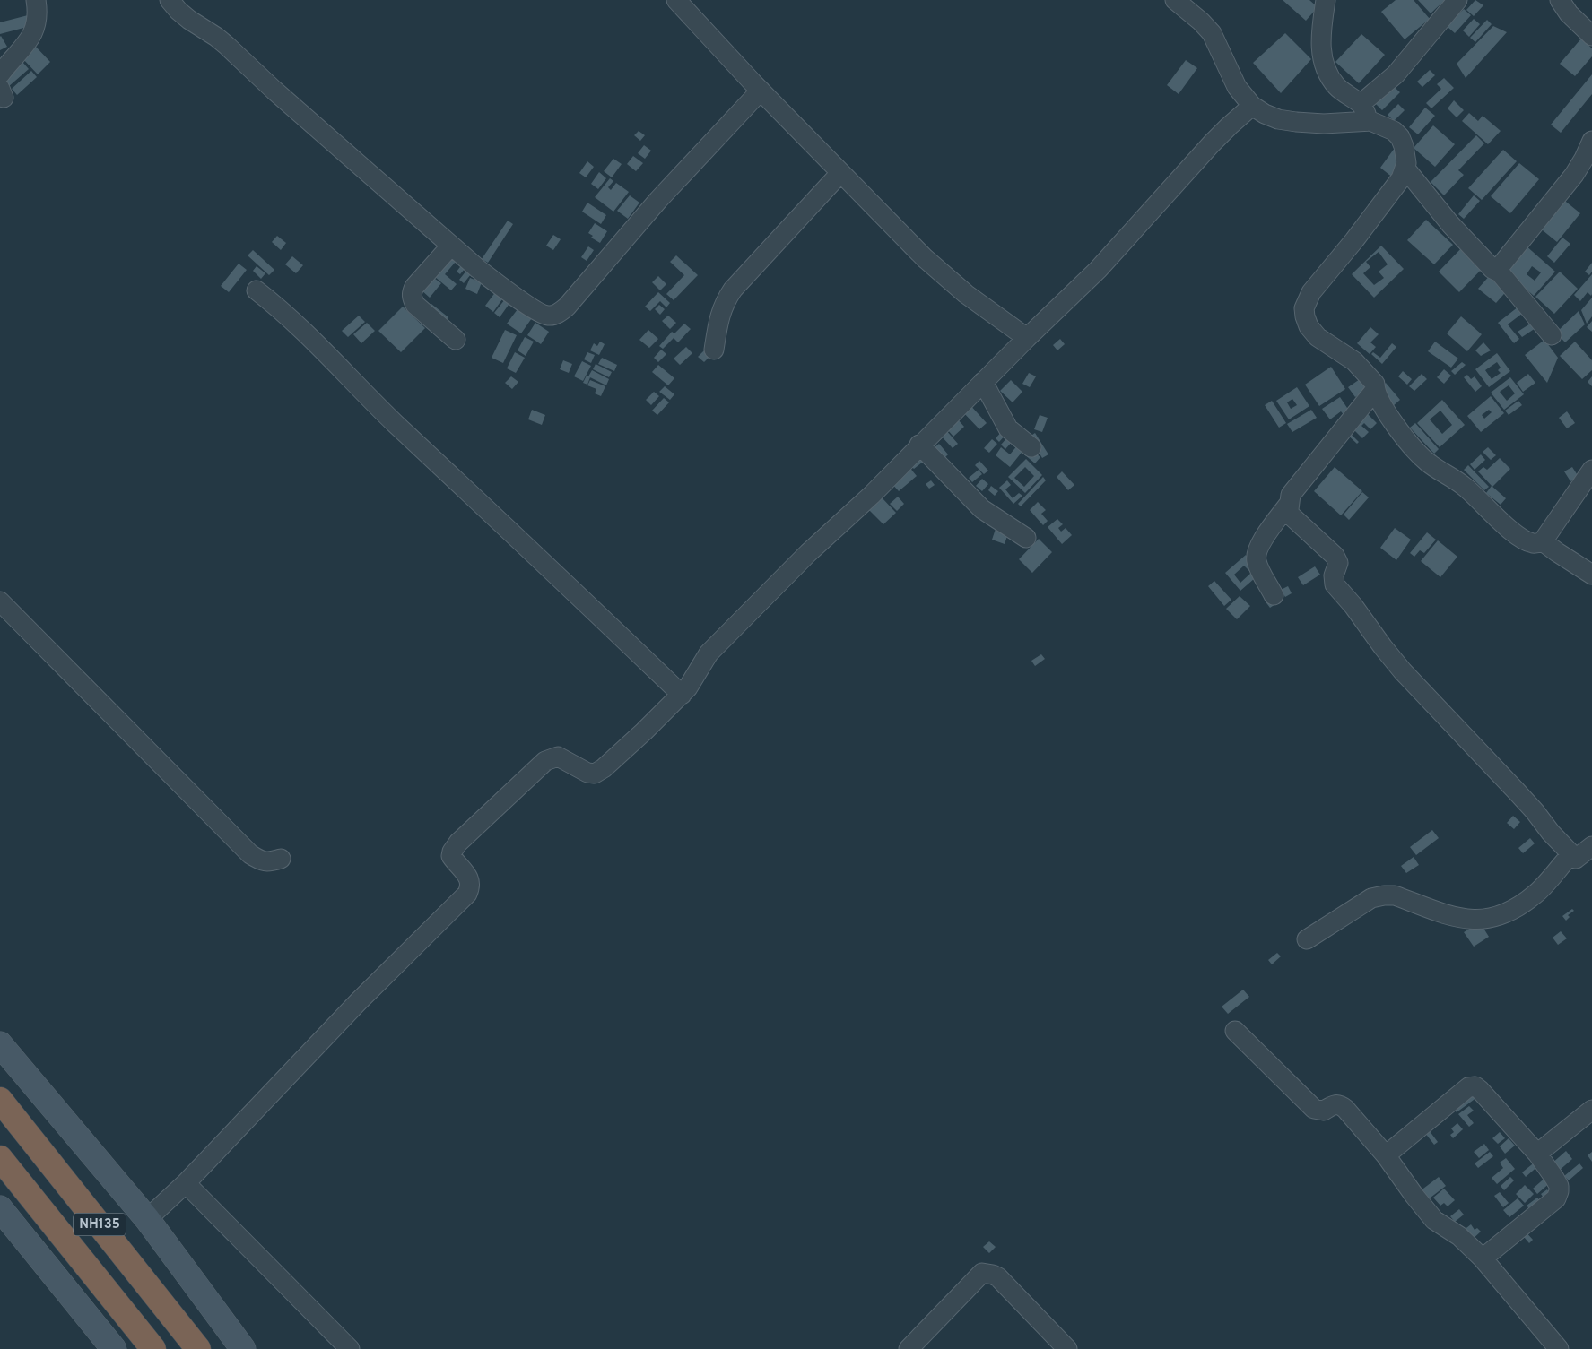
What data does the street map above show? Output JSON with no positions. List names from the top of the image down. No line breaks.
{"streets":{"highway":["NH135"]}}
